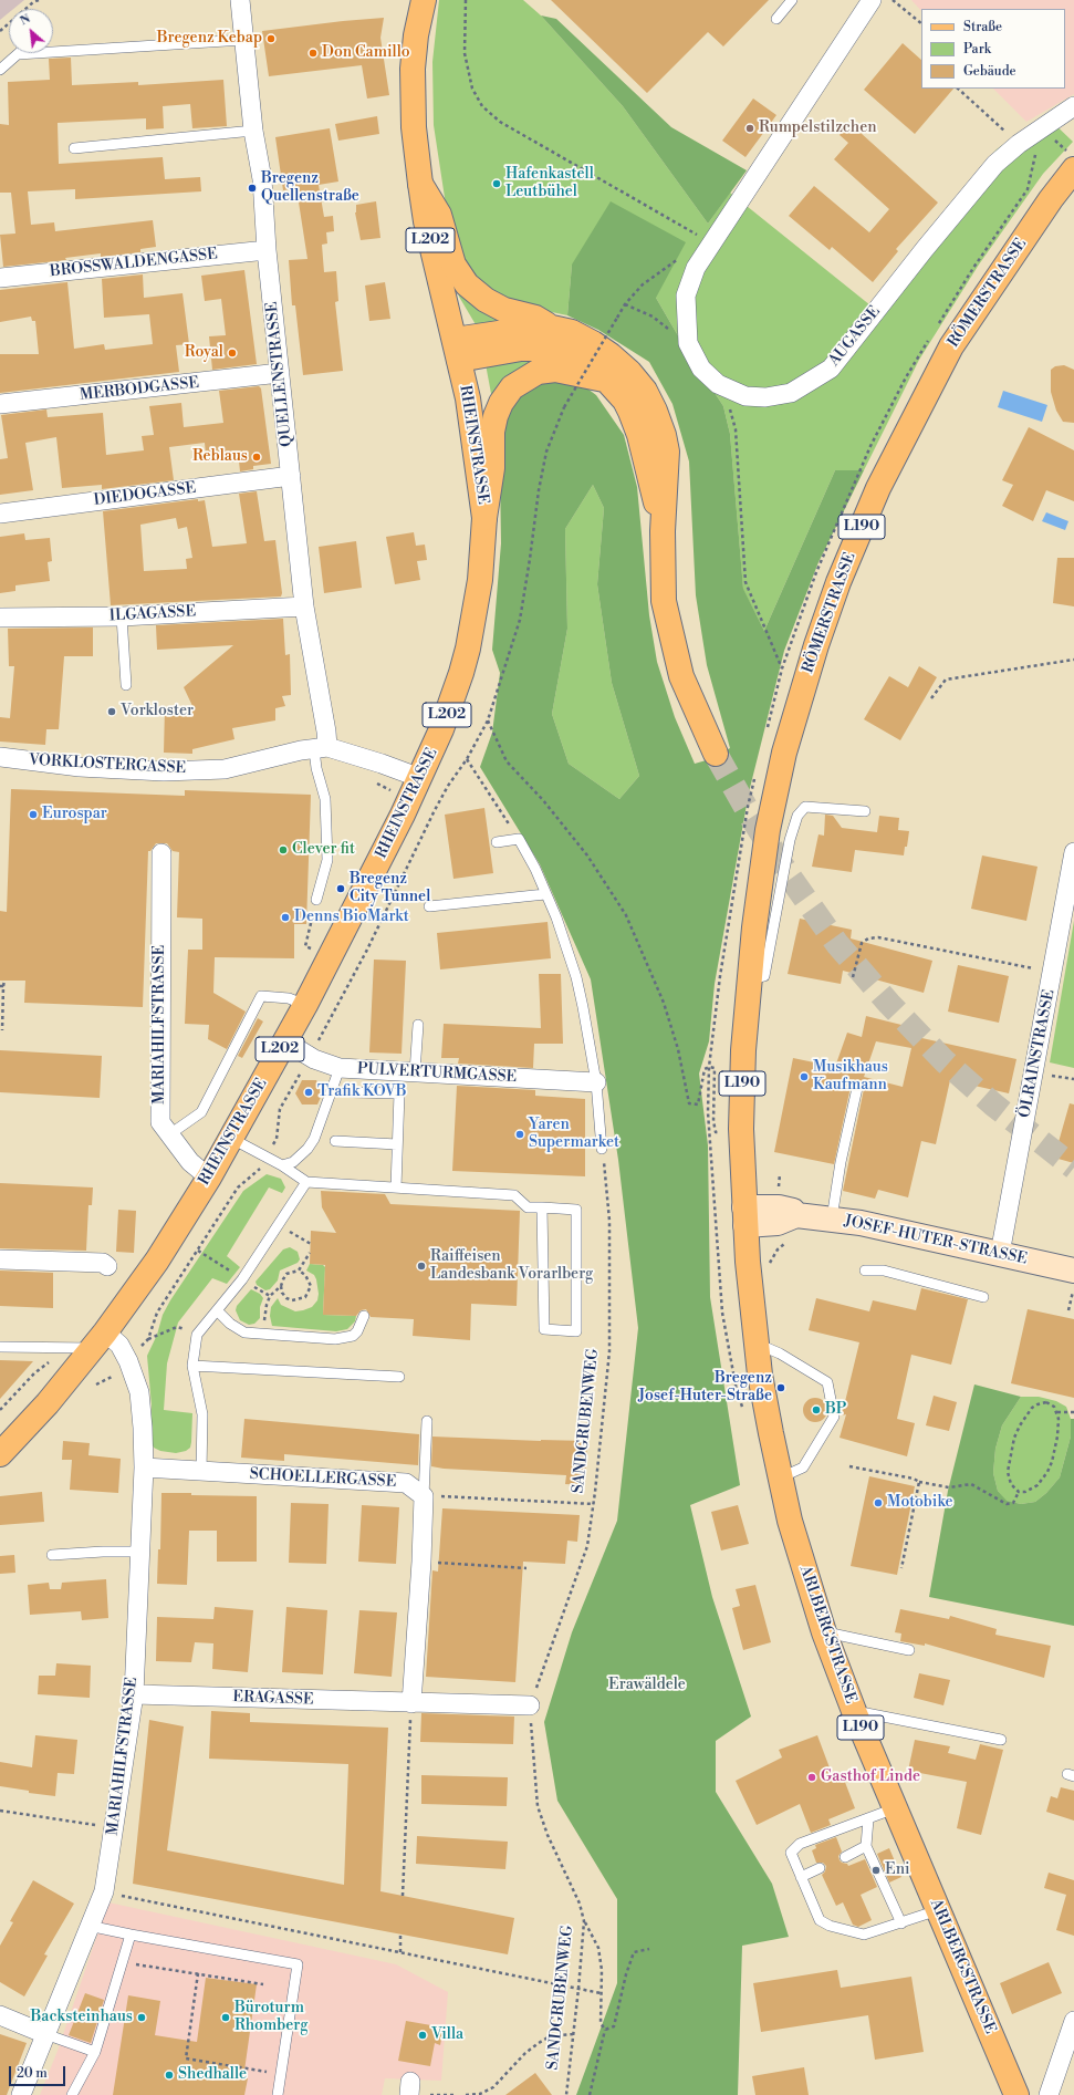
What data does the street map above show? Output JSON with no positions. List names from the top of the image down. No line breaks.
{"streets":{"main road":["L202","RÖMERSTRASSE","RHEINSTRASSE","L190","JOSEF-HUTER-STRASSE","ARLBERGSTRASSE"],"street":["BROSSWALDENGASSE","AUGASSE","QUELLENSTRASSE","MERBODGASSE","DIEDOGASSE","ILGAGASSE","VORKLOSTERGASSE","MARIAHILFSTRASSE","ÖLRAINSTRASSE","PULVERTURMGASSE","SCHOELLERGASSE","ERAGASSE"],"path":["SANDGRUBENWEG"]},"crossings":[["BROSSWALDENGASSE","QUELLENSTRASSE"],["RÖMERSTRASSE","JOSEF-HUTER-STRASSE"],["RÖMERSTRASSE","ARLBERGSTRASSE"],["QUELLENSTRASSE","MERBODGASSE"],["QUELLENSTRASSE","DIEDOGASSE"],["QUELLENSTRASSE","ILGAGASSE"],["QUELLENSTRASSE","VORKLOSTERGASSE"],["RHEINSTRASSE","VORKLOSTERGASSE"],["RHEINSTRASSE","MARIAHILFSTRASSE"],["RHEINSTRASSE","PULVERTURMGASSE"],["MARIAHILFSTRASSE","SCHOELLERGASSE"],["MARIAHILFSTRASSE","ERAGASSE"],["ÖLRAINSTRASSE","JOSEF-HUTER-STRASSE"],["JOSEF-HUTER-STRASSE","ARLBERGSTRASSE"],["SANDGRUBENWEG","ERAGASSE"]],"parks":["Erawäldele"],"places":["Bregenz Kebap","Don Camillo","Rumpelstilzchen","Hafenkastell Leutbühel","Bregenz Quellenstraße","Royal","Reblaus","Vorkloster","Eurospar","Clever fit","Bregenz City Tunnel","Denns BioMarkt","Musikhaus Kaufmann","Trafik KOVB","Yaren Supermarket","Raiffeisen Landesbank Vorarlberg","Bregenz Josef-Huter-Straße","BP","Motobike","Gasthof Linde","Eni","Backsteinhaus","Büroturm Rhomberg","Villa","Shedhalle"],"legend":["Straße","Park","Gebäude"],"scale_bar":"20 m","north":"top left"}
